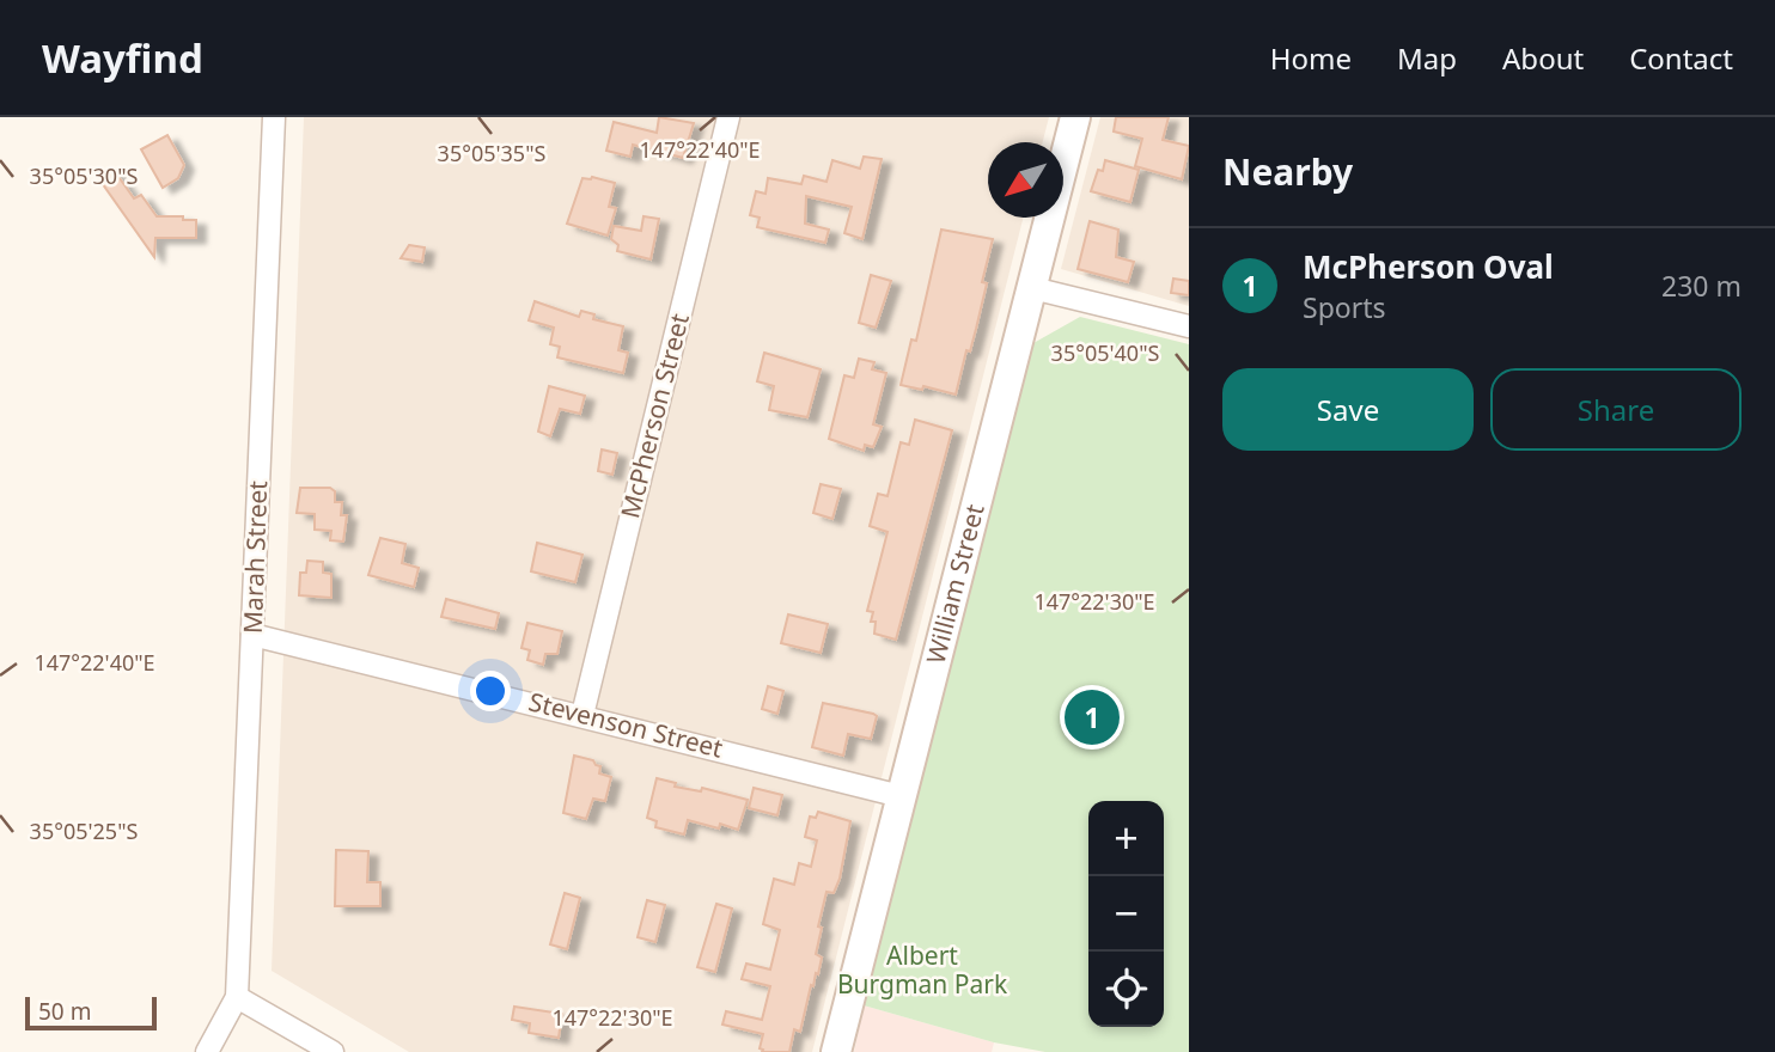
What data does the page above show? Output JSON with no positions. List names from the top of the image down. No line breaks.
{"streets":{"street":["McPherson Street","Marah Street","William Street","Stevenson Street"]},"crossings":[["McPherson Street","Stevenson Street"],["Marah Street","Stevenson Street"],["William Street","Stevenson Street"]],"parks":["Albert Burgman Park"],"scale_bar":"50 m","north":"bottom left","page":{"header":"Wayfind","nav":["Home","Map","About","Contact"],"heading":"Nearby","list":[{"mark":"1","name":"McPherson Oval","note":"Sports","value":"230 m"}],"buttons":["Save","Share"],"pins":"1","map_buttons":["+","−"],"scale":"50 m"},"coordinates":["147°22'40\"E","35°05'35\"S","35°05'30\"S","35°05'40\"S","147°22'30\"E","35°05'25\"S"]}
